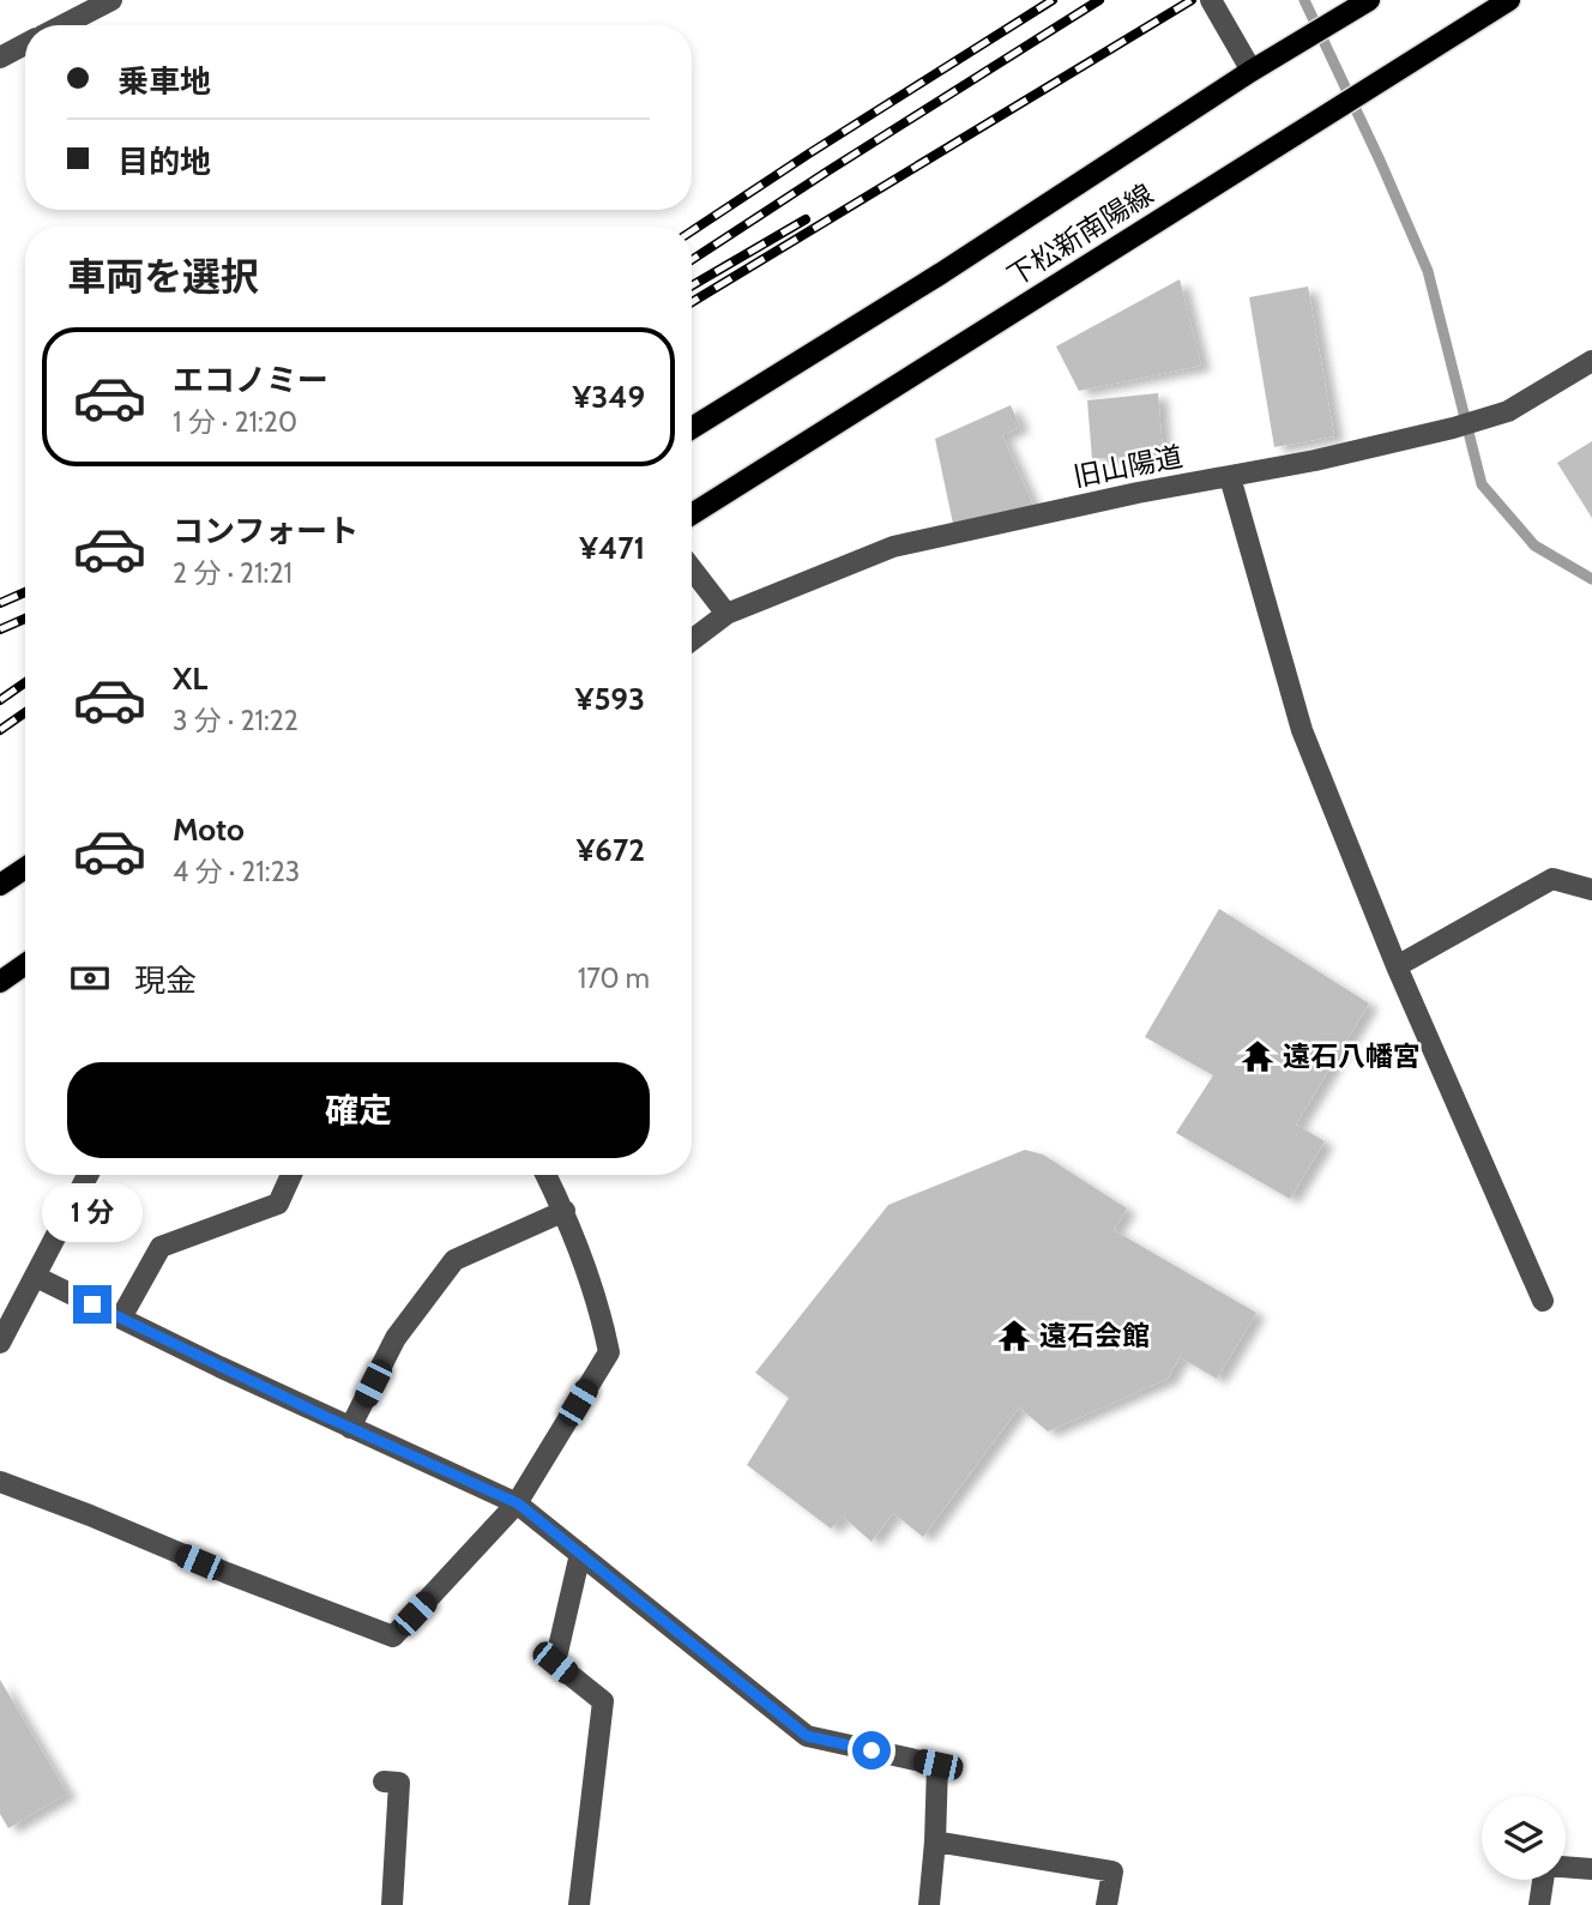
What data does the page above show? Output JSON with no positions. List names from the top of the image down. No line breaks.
{"streets":{"main road":["下松新南陽線"],"street":["旧山陽道"]},"places":{"temple":["遠石八幡宮","遠石会館"]},"page":{"banner":["乗車地","目的地"],"heading":"車両を選択","list":[{"name":"エコノミー","note":"1 分 · 21:20","value":"¥349"},{"name":"コンフォート","note":"2 分 · 21:21","value":"¥471"},{"name":"XL","note":"3 分 · 21:22","value":"¥593"},{"name":"Moto","note":"4 分 · 21:23","value":"¥672"}],"pay":["現金","170 m"],"buttons":"確定","bubble":"1 分"}}
